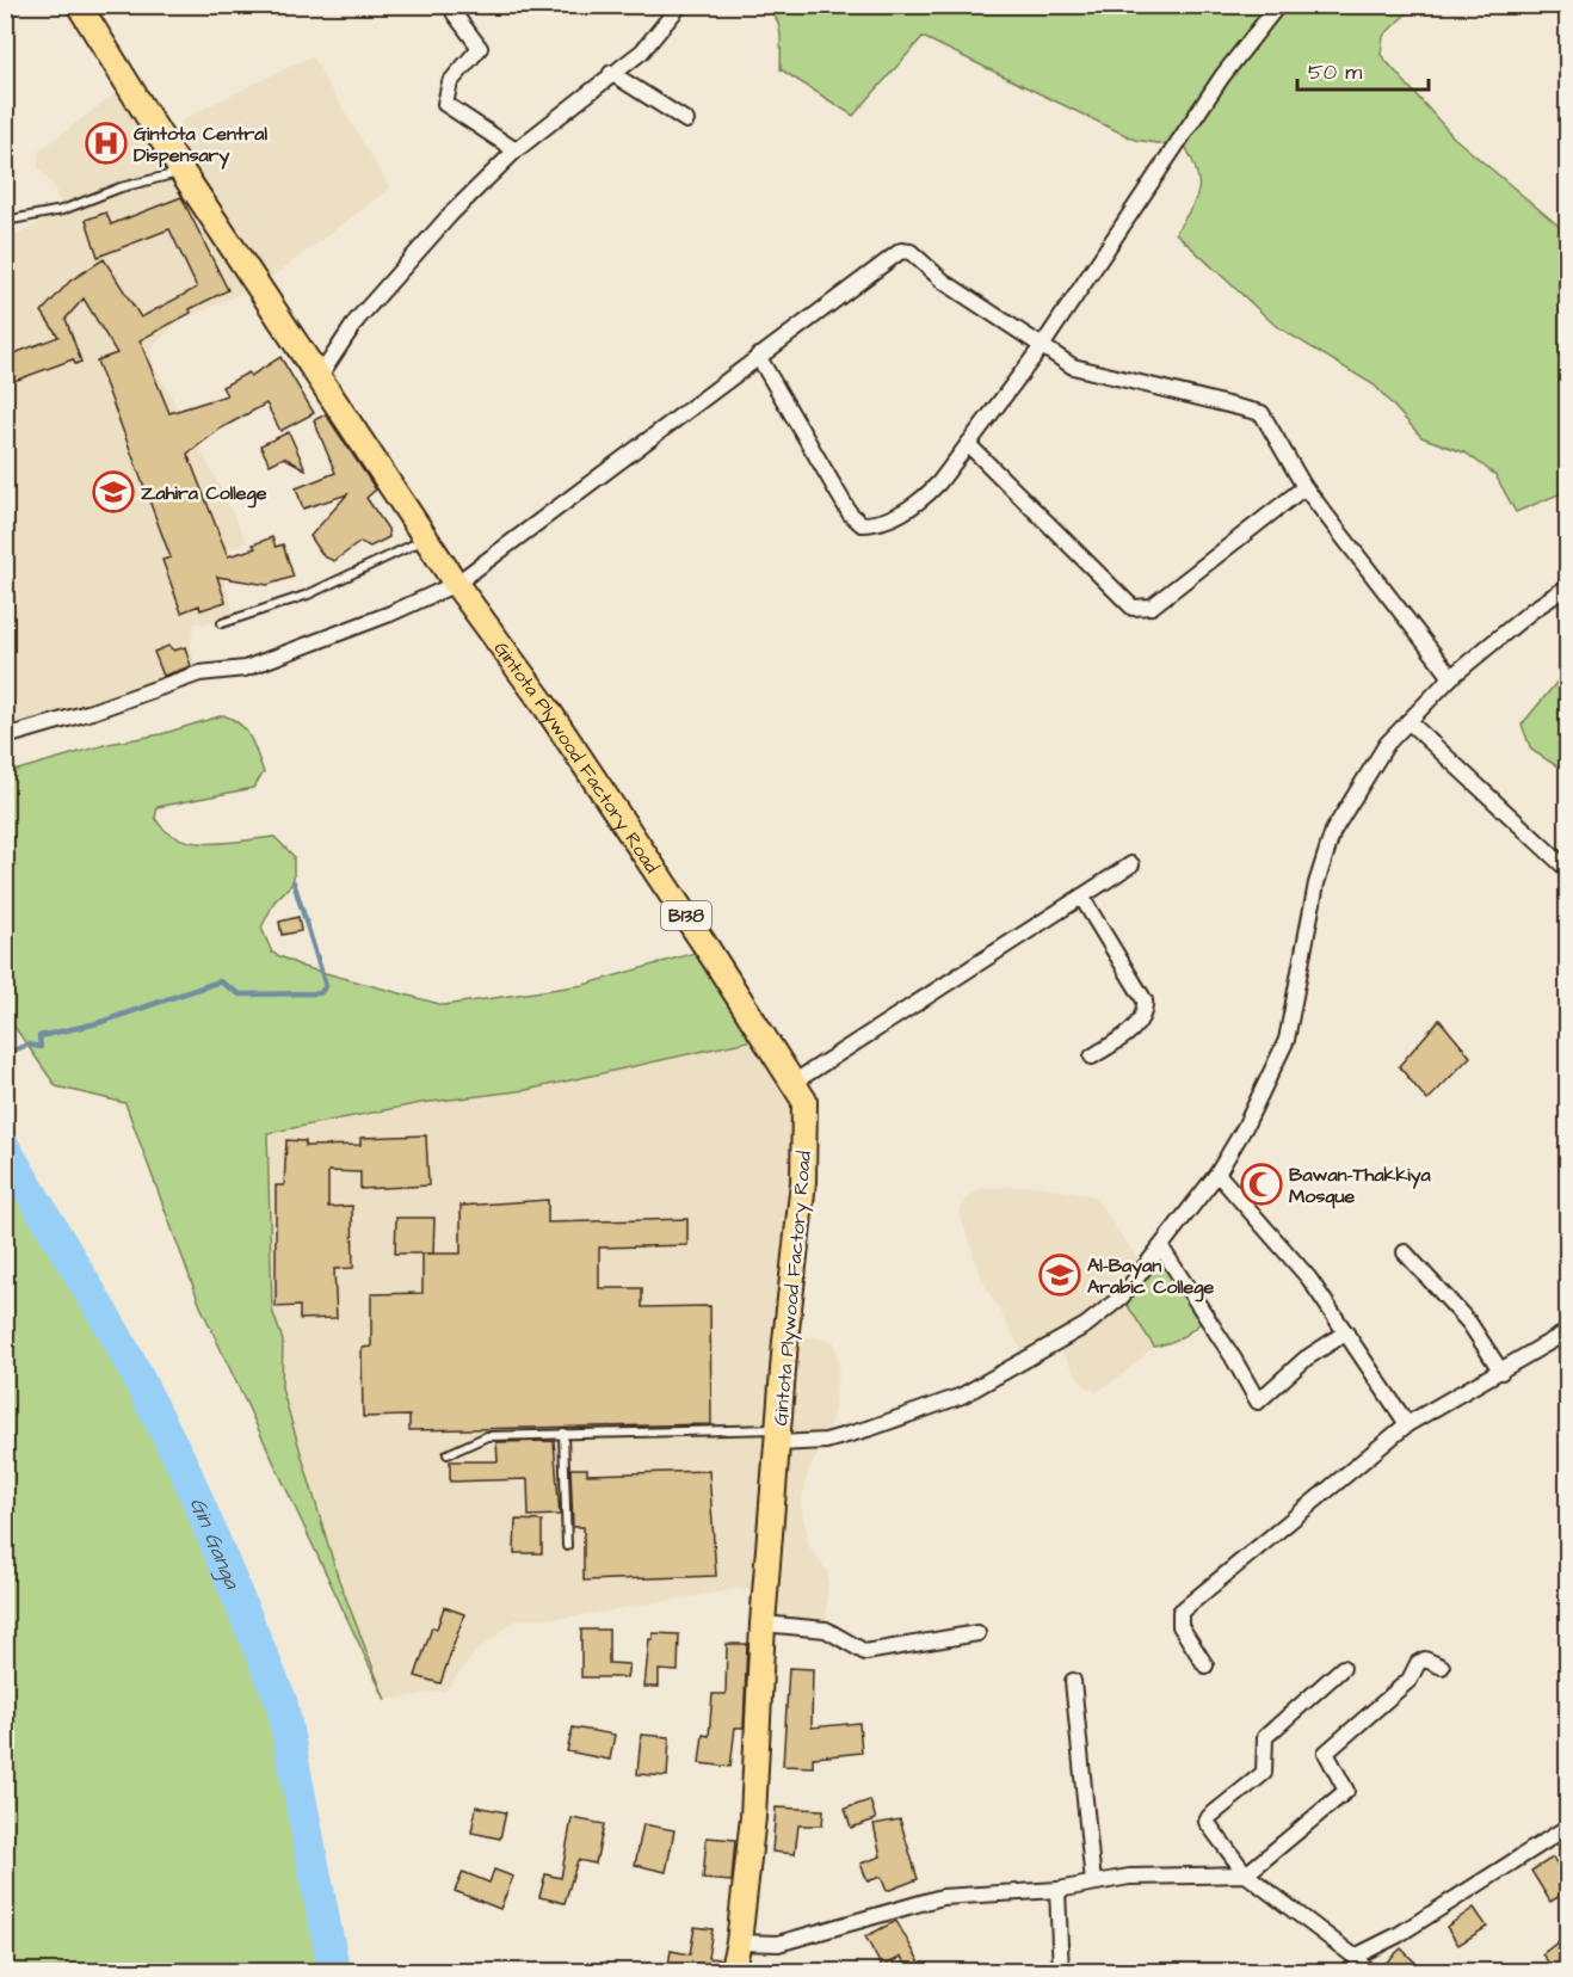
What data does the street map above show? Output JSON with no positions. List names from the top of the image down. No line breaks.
{"streets":{"main road":["Gintota Plywood Factory Road","B138"]},"water":["Gin Ganga"],"places":{"hospital":["Gintota Central Dispensary"],"school or university":["Zahira College","Al-Bayan Arabic College"],"mosque":["Bawan-Thakkiya Mosque"]},"scale_bar":"50 m"}
